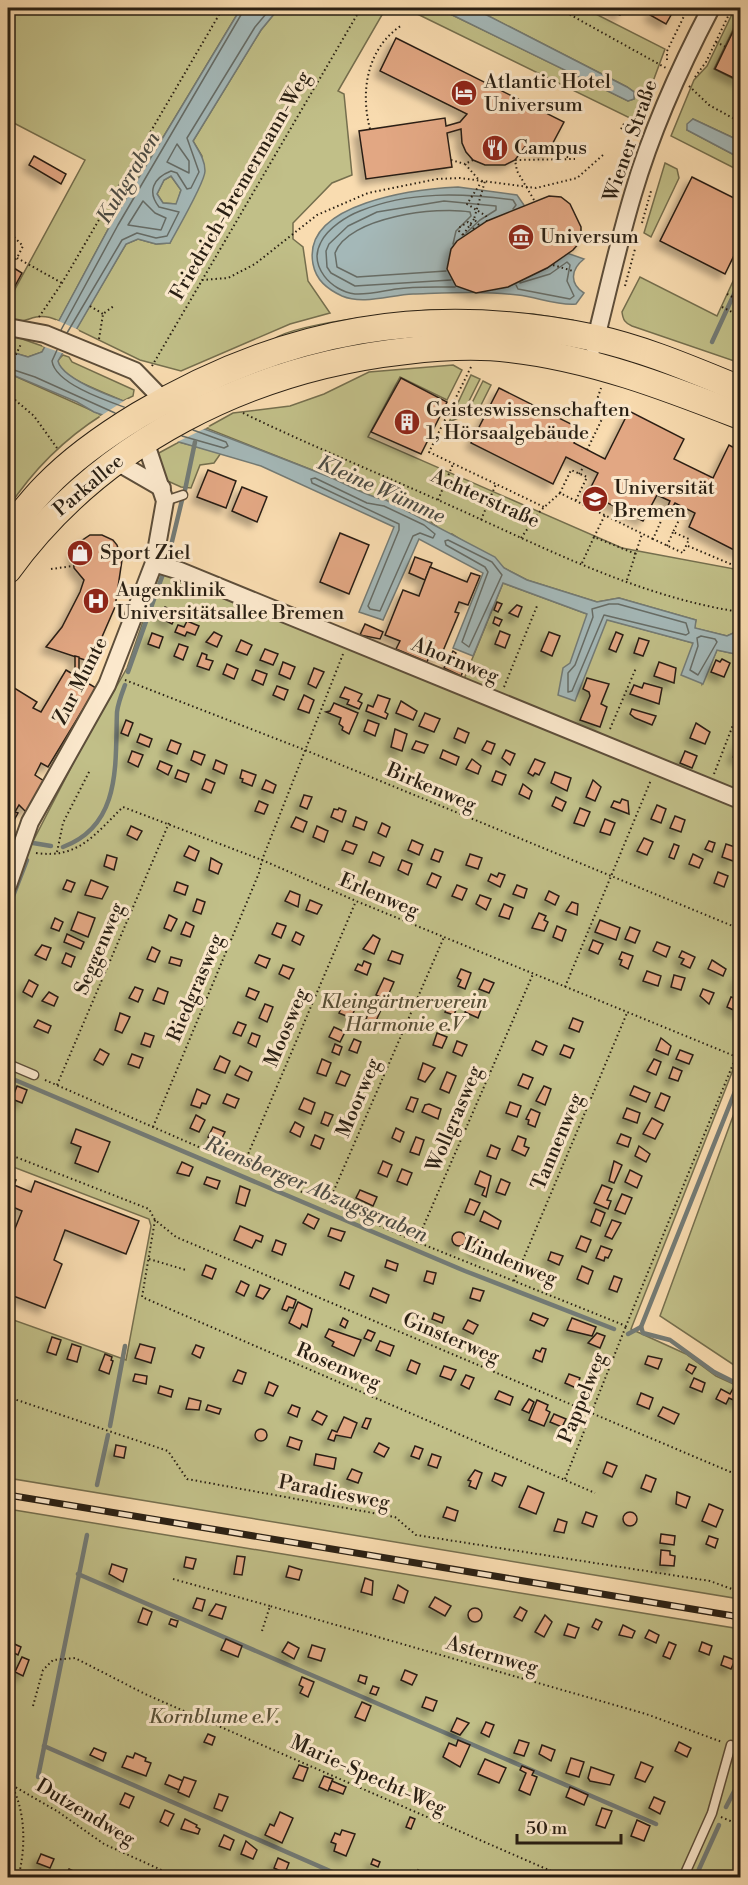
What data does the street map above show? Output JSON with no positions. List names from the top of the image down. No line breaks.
{"streets":{"main road":["Parkallee"],"street":["Wiener Straße","Ahornweg","Zur Munte"],"path":["Friedrich-Bremermann-Weg","Achterstraße","Birkenweg","Erlenweg","Seggenweg","Riedgrasweg","Moosweg","Moorweg","Wollgrasweg","Tannenweg","Lindenweg","Ginsterweg","Rosenweg","Pappelweg","Paradiesweg","Asternweg","Marie-Specht-Weg","Dutzendweg"]},"crossings":[["Wiener Straße","Parkallee"],["Parkallee","Achterstraße"],["Ahornweg","Zur Munte"],["Ahornweg","Riedgrasweg"],["Zur Munte","Birkenweg"],["Zur Munte","Erlenweg"],["Birkenweg","Riedgrasweg"],["Erlenweg","Seggenweg"],["Erlenweg","Riedgrasweg"],["Erlenweg","Moosweg"],["Erlenweg","Moorweg"],["Erlenweg","Wollgrasweg"],["Erlenweg","Tannenweg"],["Seggenweg","Lindenweg"],["Riedgrasweg","Lindenweg"],["Moosweg","Lindenweg"],["Moorweg","Lindenweg"],["Wollgrasweg","Lindenweg"],["Tannenweg","Lindenweg"],["Lindenweg","Pappelweg"],["Ginsterweg","Rosenweg"],["Ginsterweg","Pappelweg"],["Rosenweg","Pappelweg"]],"water":["Kuhgraben","Kleine Wümme","Riensberger Abzugsgraben"],"parks":["Kleingärtnerverein Harmonie e.V","Kornblume e.V."],"places":{"hotel":["Atlantic Hotel Universum"],"restaurant":["Campus"],"museum":["Universum"],"building":["Geisteswissenschaften 1, Hörsaalgebäude"],"school or university":["Universität Bremen"],"shop":["Sport Ziel"],"hospital":["Augenklinik Universitätsallee Bremen"]},"scale_bar":"50 m"}
